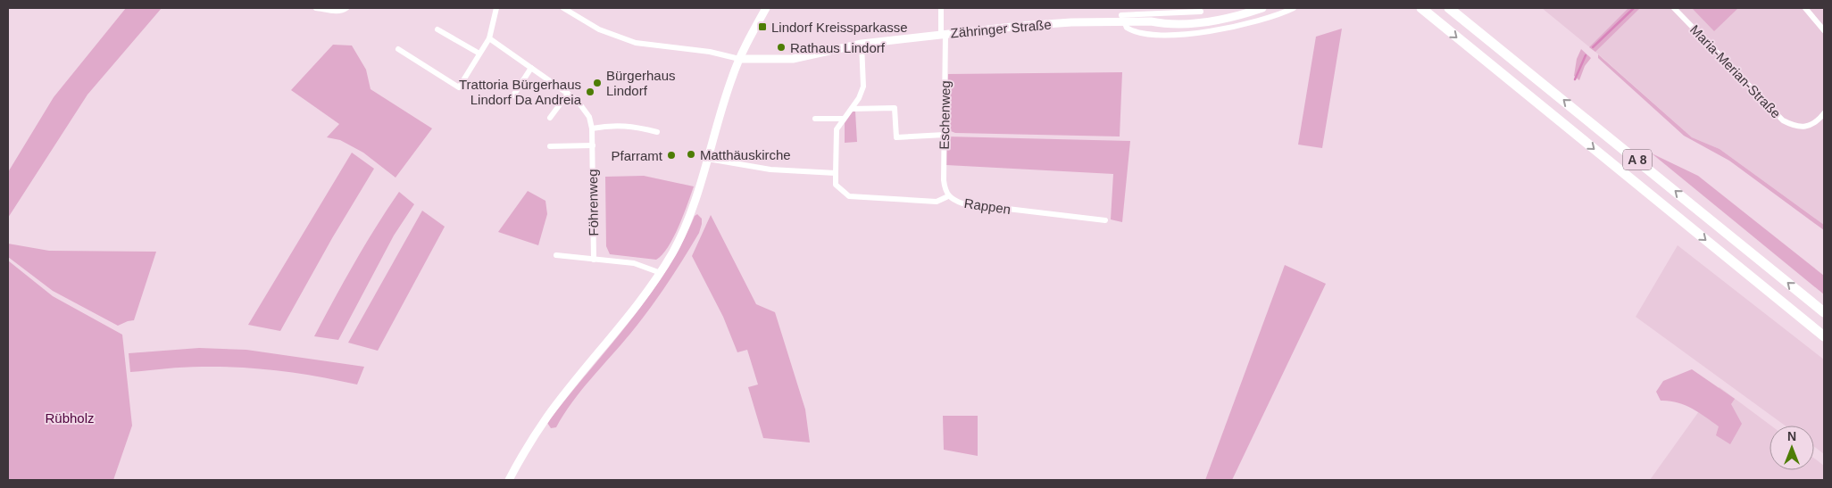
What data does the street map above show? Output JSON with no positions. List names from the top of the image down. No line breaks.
{"streets":{"highway":["A 8"],"street":["Zähringer Straße","Maria-Merian-Straße","Eschenweg","Föhrenweg","Rappen"]},"crossings":[["Zähringer Straße","Eschenweg"],["Eschenweg","Rappen"]],"parks":["Rübholz"],"places":{"transit":["Lindorf Kreissparkasse"],"other":["Rathaus Lindorf","Bürgerhaus Lindorf","Trattoria Bürgerhaus Lindorf Da Andreia","Matthäuskirche","Pfarramt"]},"north":"top"}
